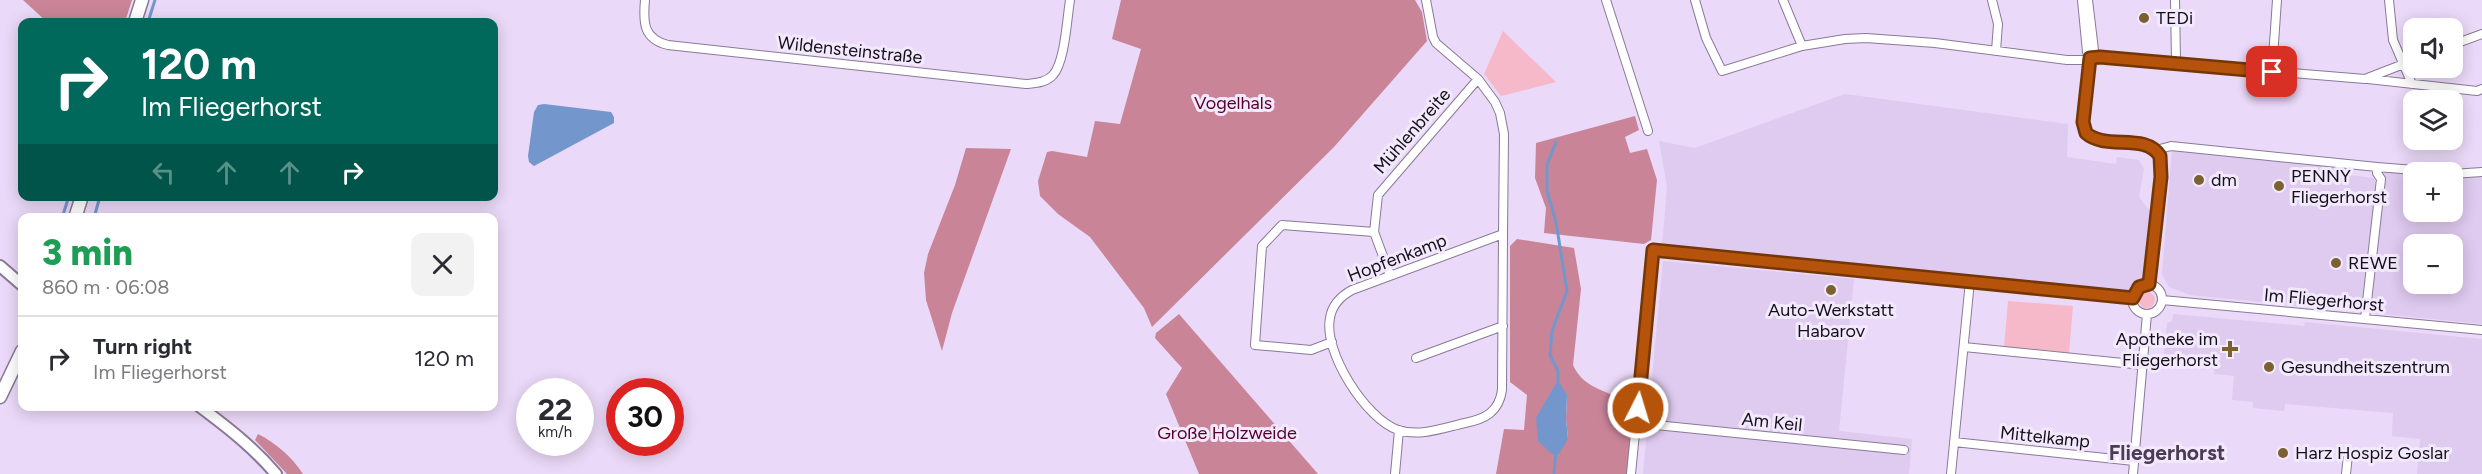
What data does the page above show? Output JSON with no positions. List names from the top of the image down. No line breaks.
{"streets":{"street":["Wildensteinstraße","Mühlenbreite","Hopfenkamp","Im Fliegerhorst","Am Keil","Mittelkamp"]},"crossings":[["Mühlenbreite","Hopfenkamp"]],"districts":["Fliegerhorst"],"parks":["Vogelhals","Große Holzweide"],"places":{"other":["TEDi","dm","PENNY Fliegerhorst","REWE","Auto-Werkstatt Habarov","Gesundheitszentrum","Harz Hospiz Goslar"],"health":["Apotheke im Fliegerhorst"]},"page":{"map_buttons":["+","−"],"turn":["120 m","Im Fliegerhorst"],"heading":["3 min","860 m · 06:08"],"list":[{"name":"Turn right","note":"Im Fliegerhorst","value":"120 m"}],"speed":"22 km/h","limit":"30"}}
